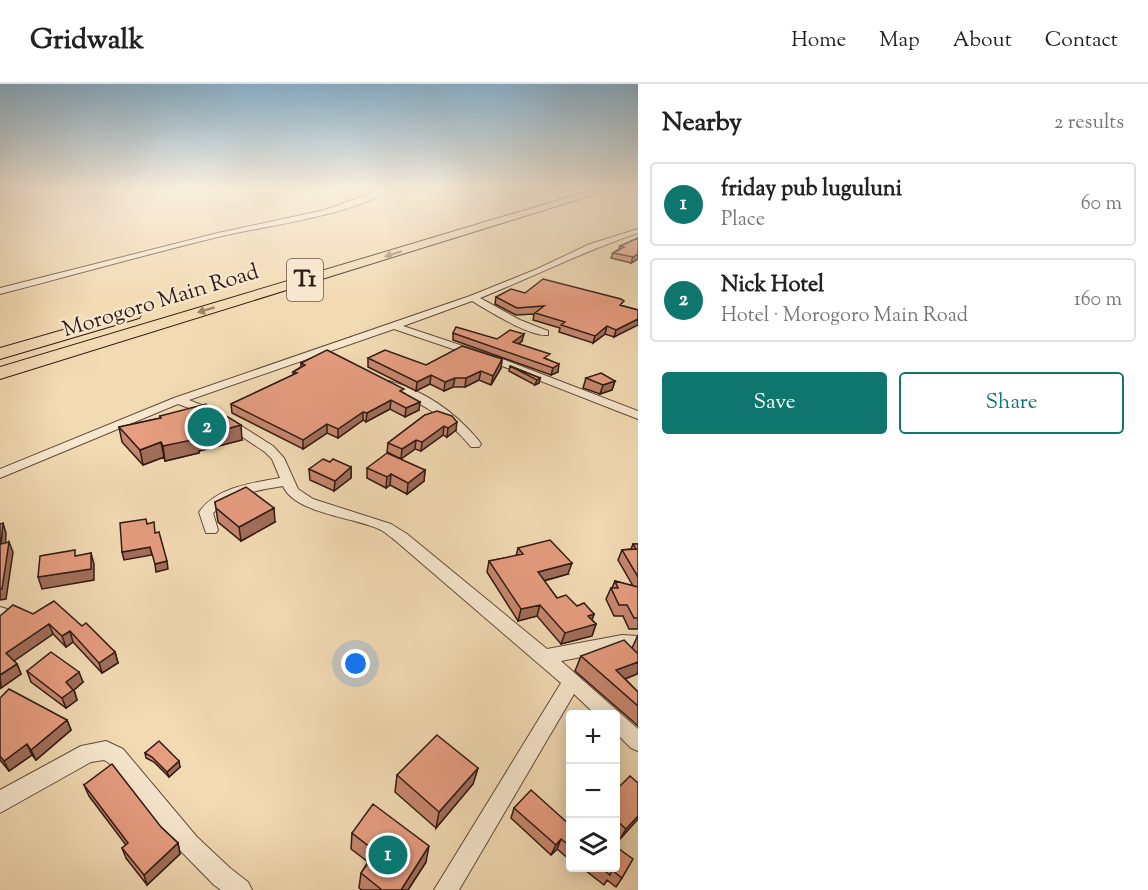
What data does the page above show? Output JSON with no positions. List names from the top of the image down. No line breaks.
{"streets":{"highway":["T1","Morogoro Main Road"]},"page":{"header":"Gridwalk","nav":["Home","Map","About","Contact"],"heading":["Nearby","2 results"],"list":[{"mark":"1","name":"friday pub luguluni","note":"Place","value":"60 m"},{"mark":"2","name":"Nick Hotel","note":"Hotel · Morogoro Main Road","value":"160 m"}],"buttons":["Save","Share"],"pins":["2","1"],"map_buttons":["+","−"]}}
